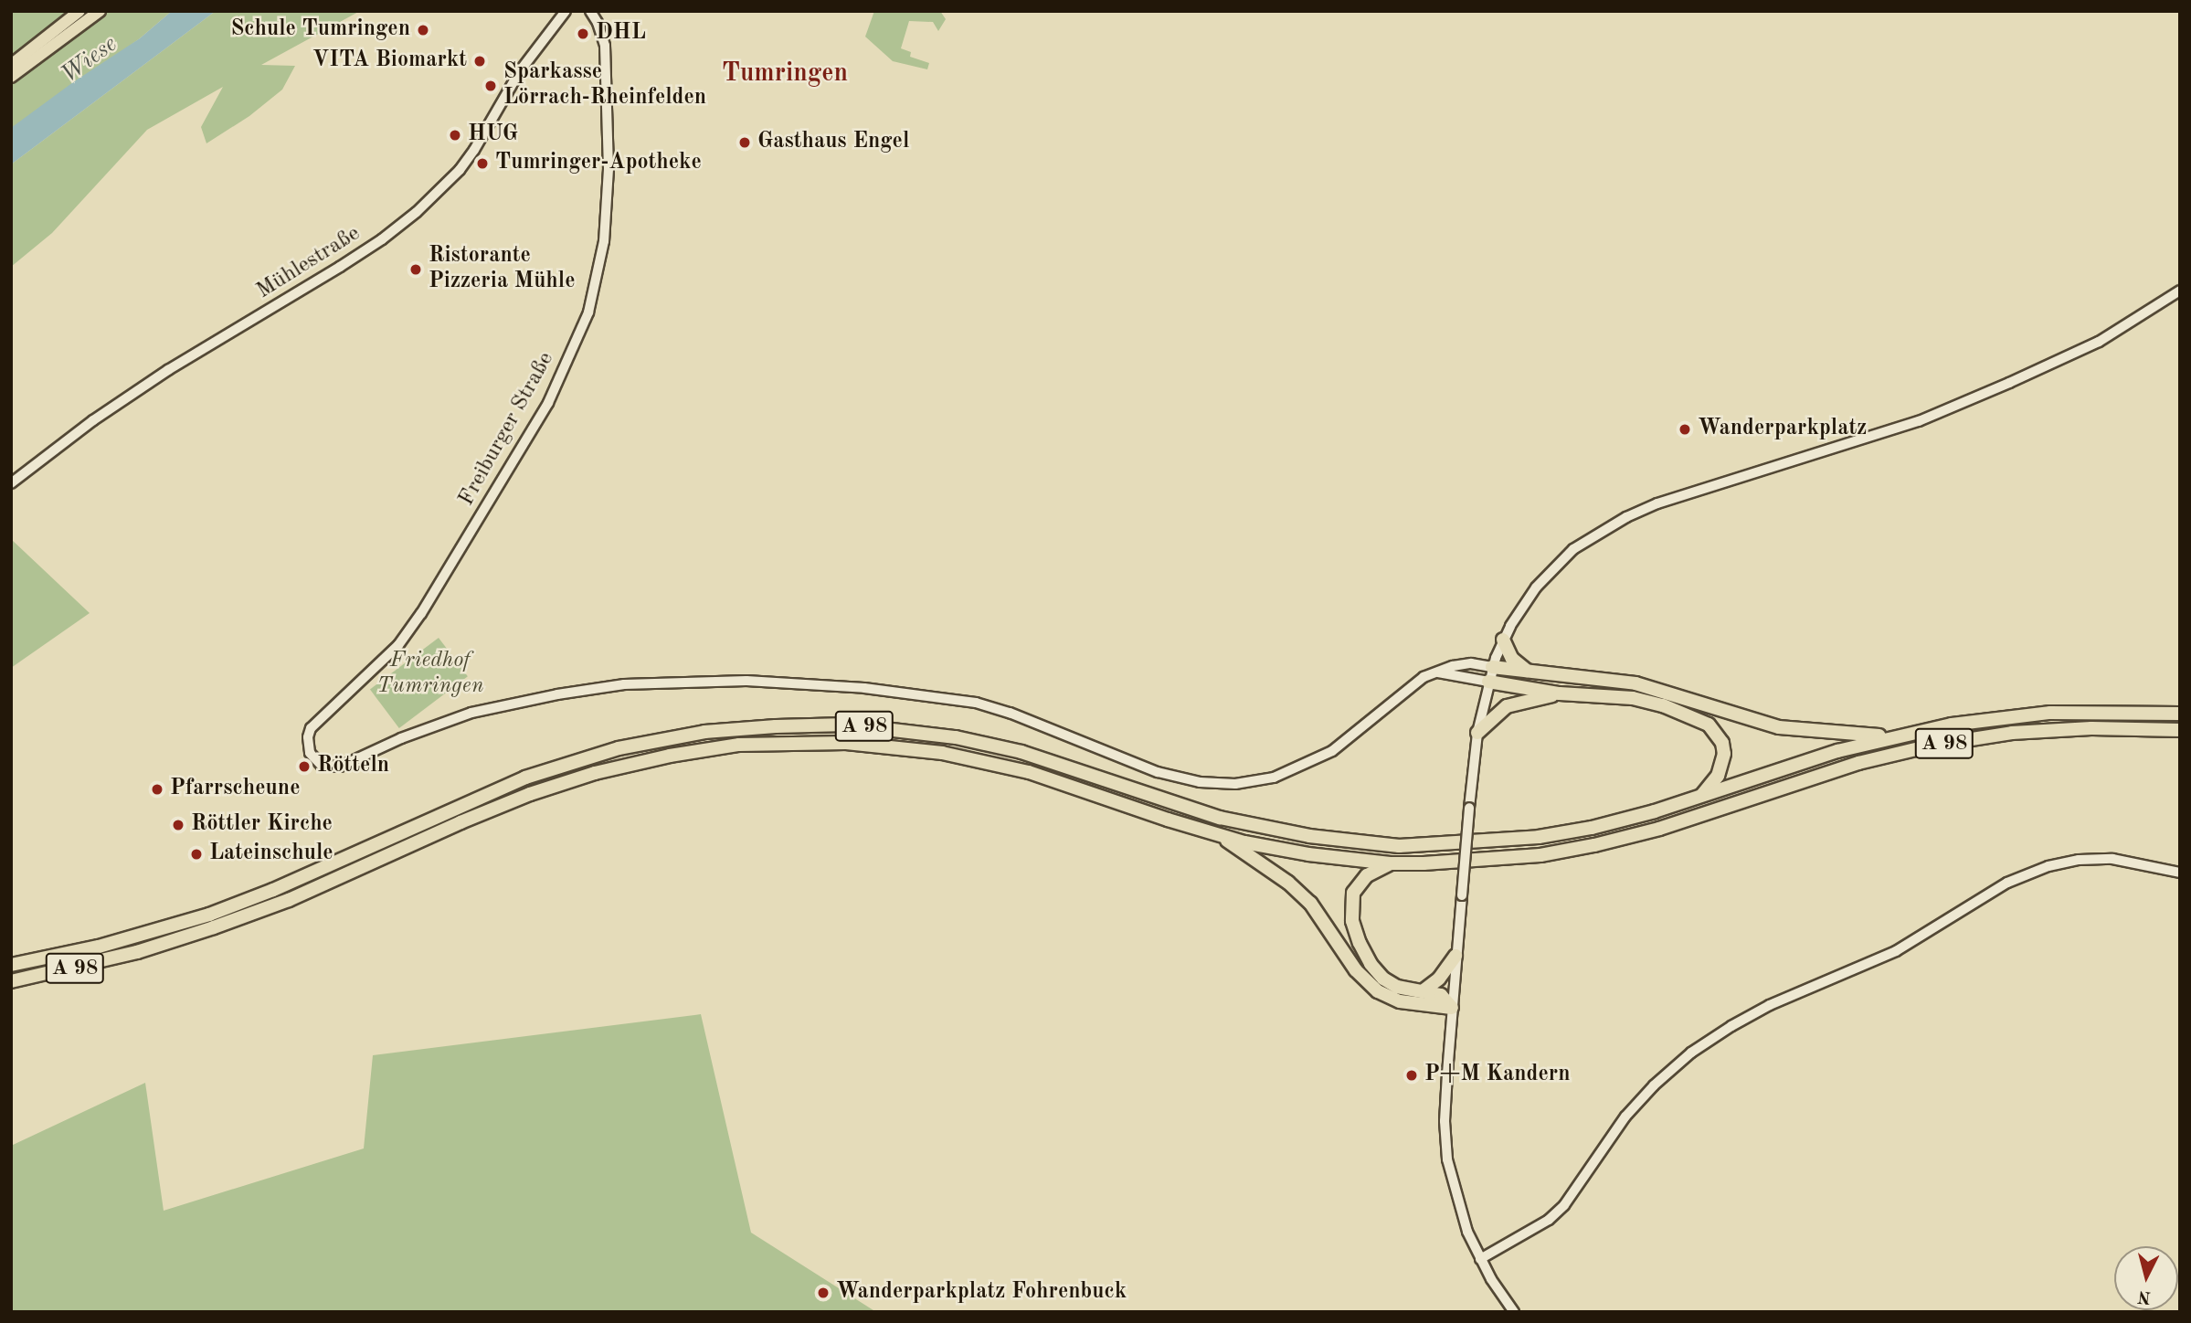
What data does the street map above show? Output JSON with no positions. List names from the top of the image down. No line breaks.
{"streets":{"highway":["A 98"],"street":["Mühlestraße","Freiburger Straße"]},"districts":["Tumringen"],"water":["Wiese"],"parks":["Friedhof Tumringen"],"places":["Schule Tumringen","DHL","VITA Biomarkt","Sparkasse Lörrach-Rheinfelden","HUG","Gasthaus Engel","Tumringer-Apotheke","Ristorante Pizzeria Mühle","Wanderparkplatz","Rötteln","Pfarrscheune","Röttler Kirche","Lateinschule","P+M Kandern","Wanderparkplatz Fohrenbuck"],"north":"bottom"}
